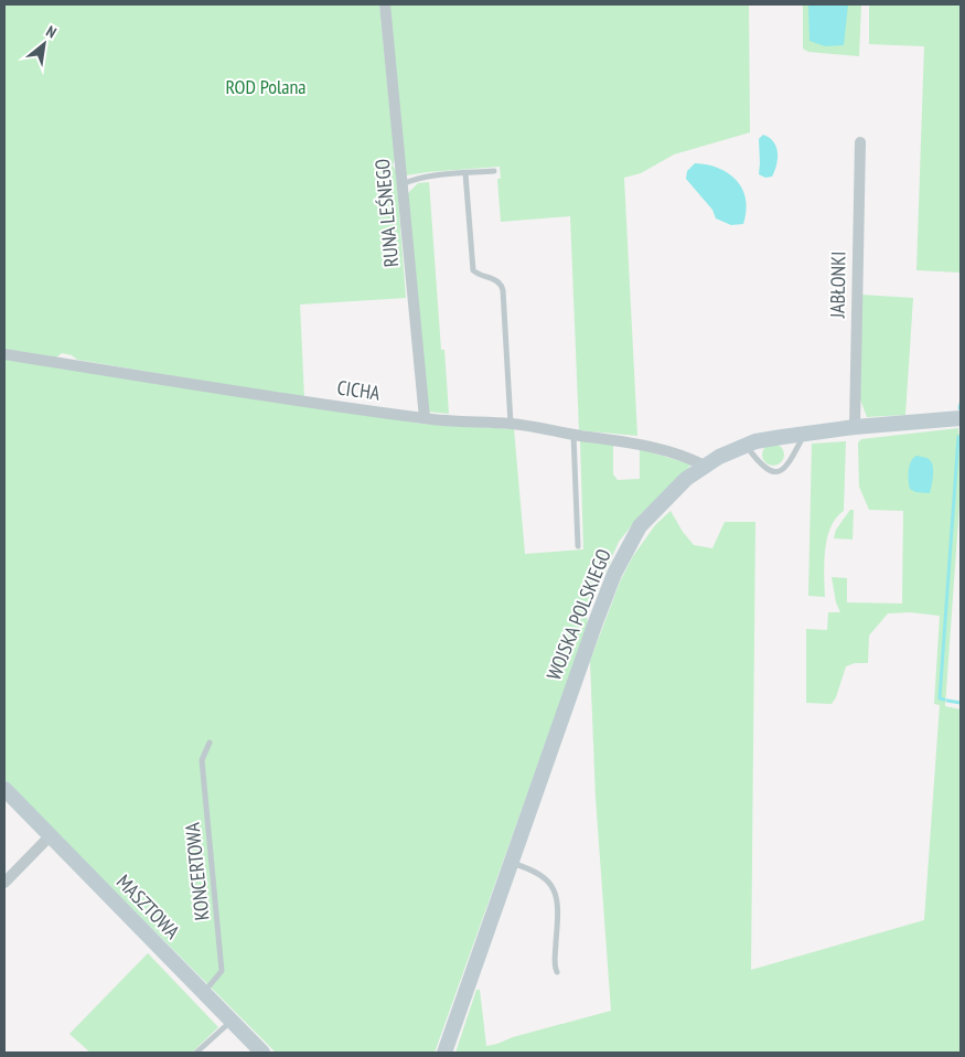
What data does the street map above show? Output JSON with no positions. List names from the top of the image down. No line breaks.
{"streets":{"street":["RUNA LEŚNEGO","JABŁONKI","CICHA","WOJSKA POLSKIEGO","MASZTOWA"],"lane":["KONCERTOWA"]},"crossings":[["RUNA LEŚNEGO","CICHA"],["JABŁONKI","WOJSKA POLSKIEGO"],["CICHA","WOJSKA POLSKIEGO"],["KONCERTOWA","MASZTOWA"]],"parks":["ROD Polana"],"north":"top right"}
